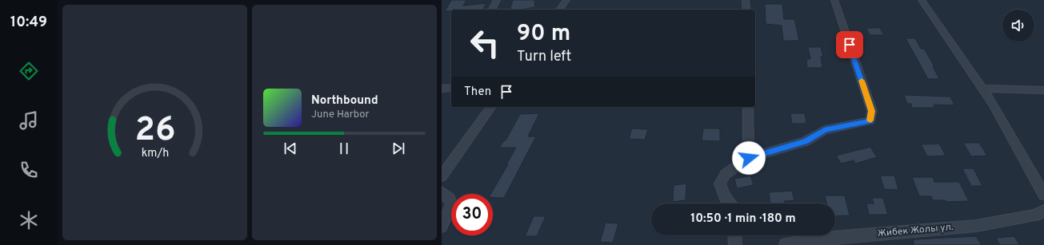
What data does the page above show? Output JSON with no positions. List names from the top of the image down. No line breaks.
{"streets":{"street":["Жибек Жолы ул."]},"page":{"tabs":"10:49","turn":["90 m","Turn left"],"then":"Then","song":["Northbound","June Harbor"],"limit":"30","trip":"10:50 · 1 min · 180 m","gauge":["26","km/h"]}}
